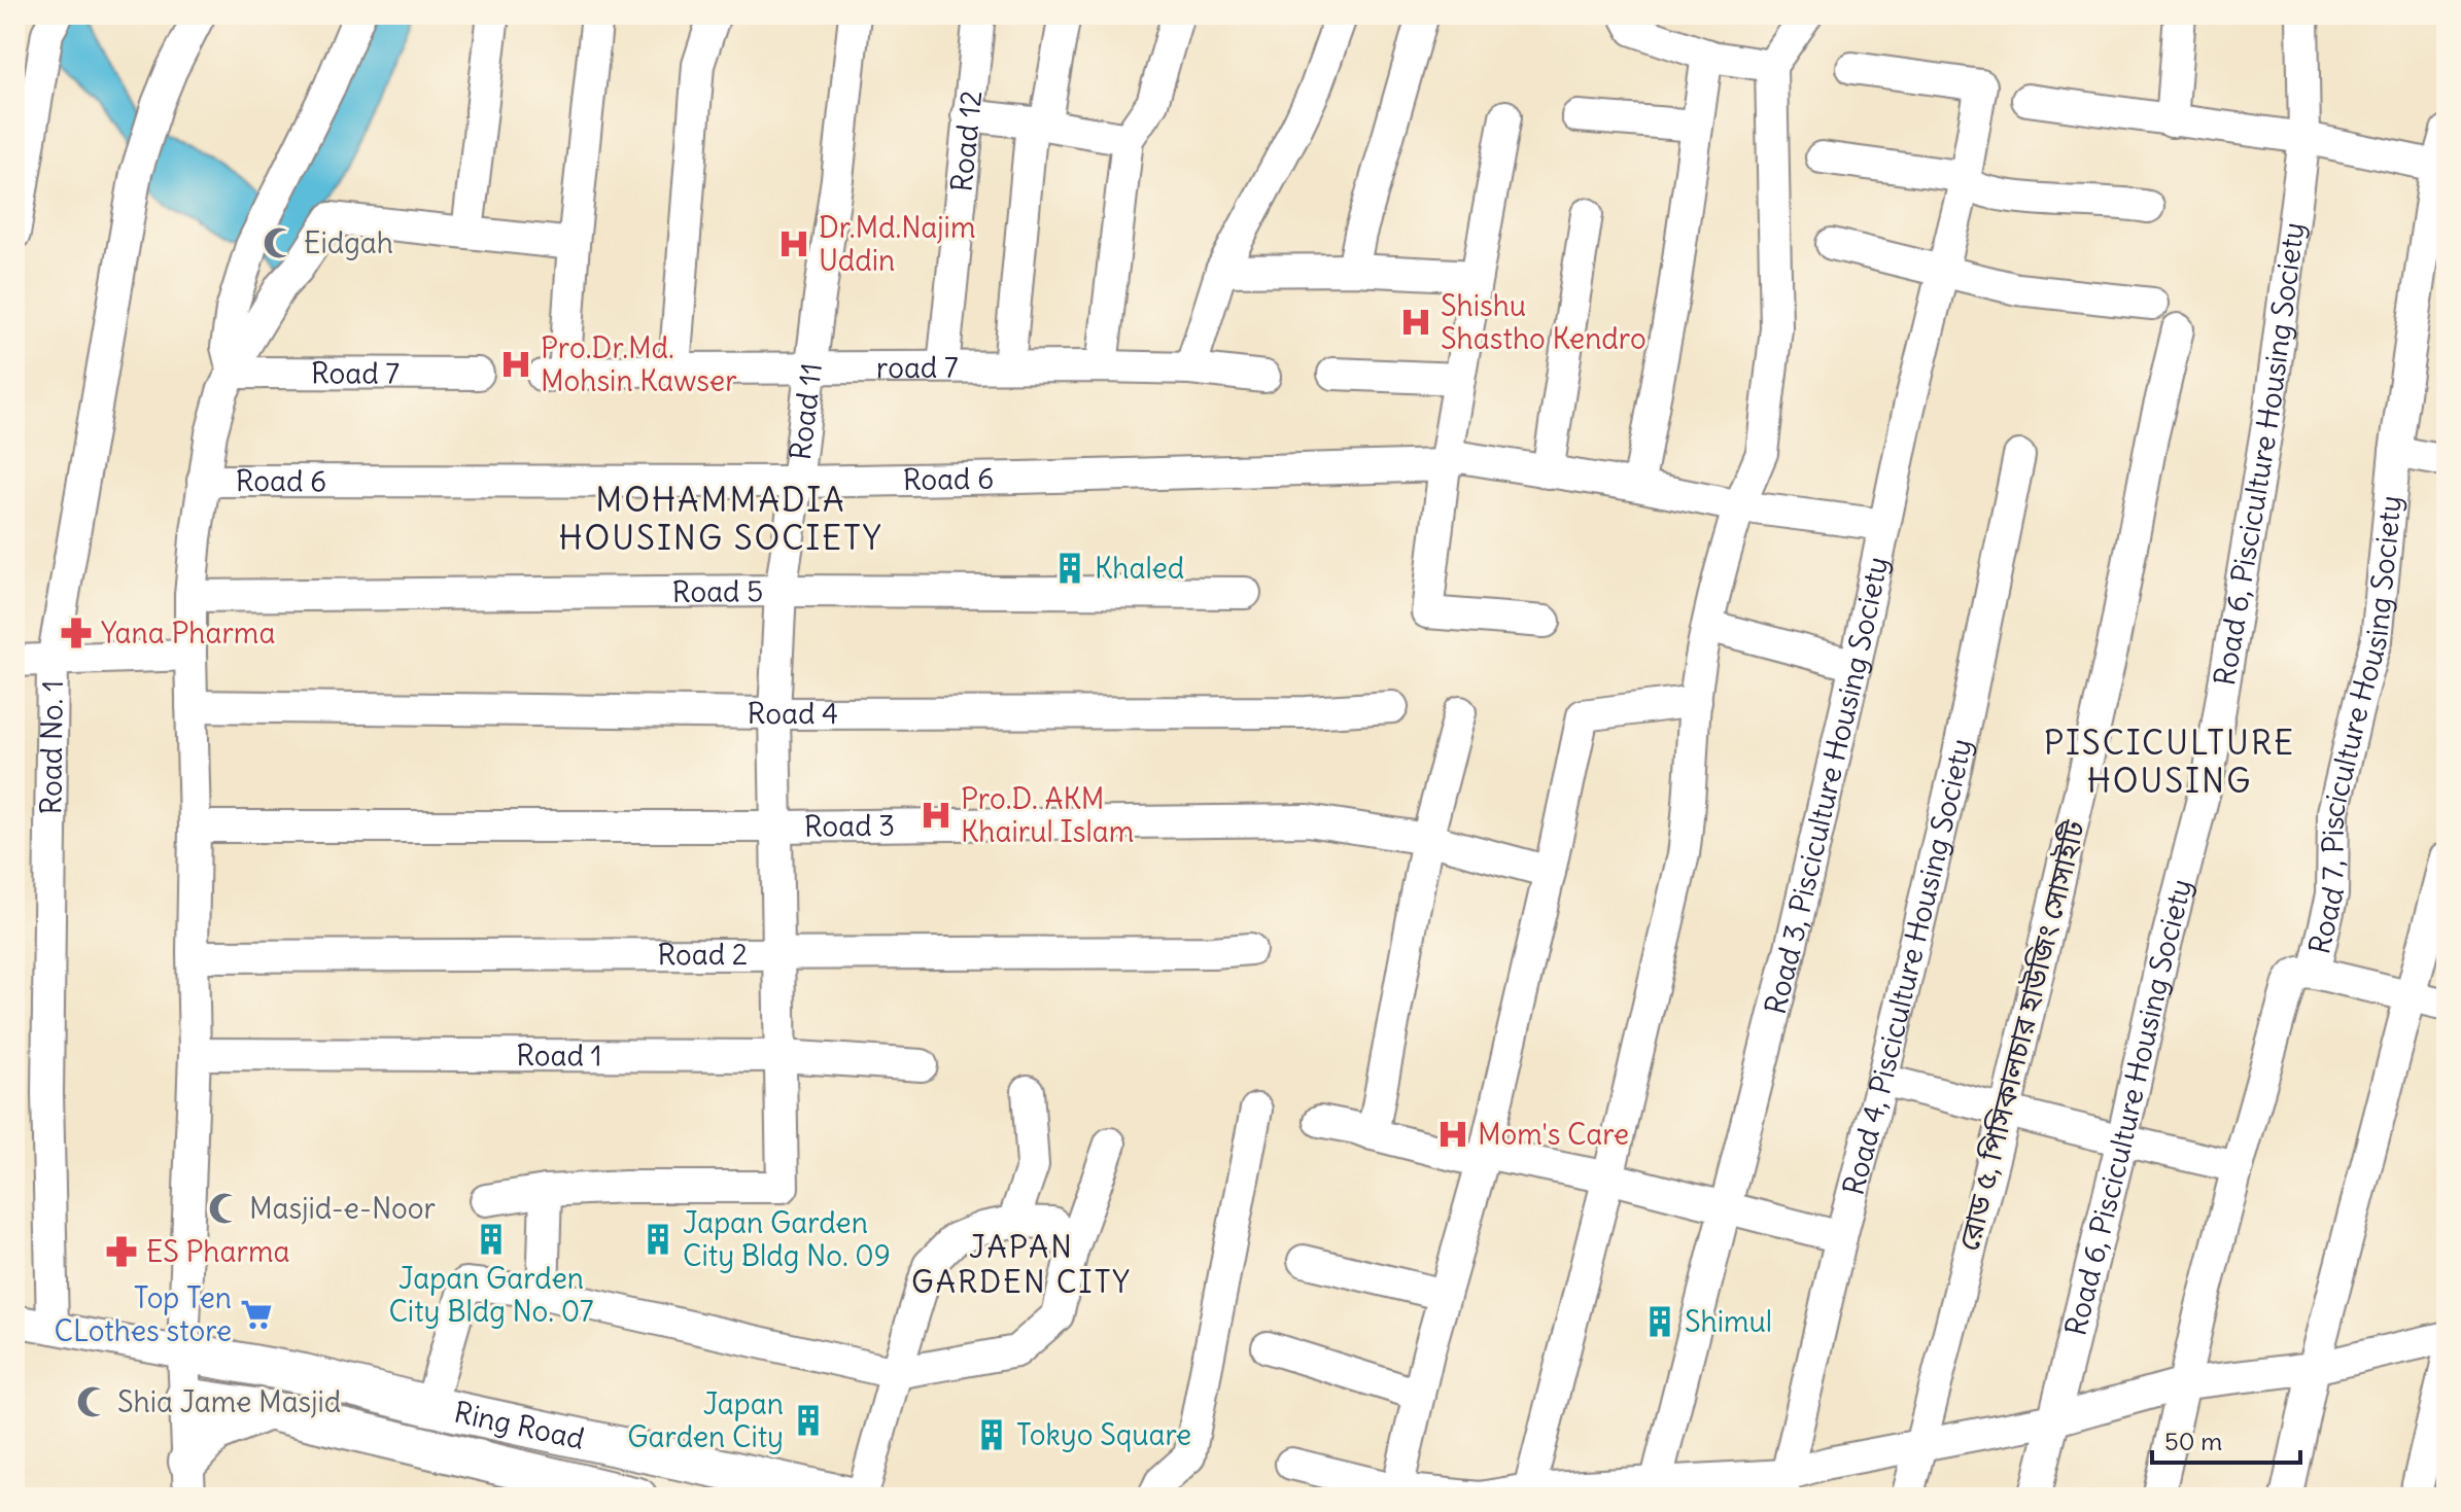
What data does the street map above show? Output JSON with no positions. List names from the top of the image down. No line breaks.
{"streets":{"main road":["Ring Road"],"street":["Road 12","road 7","Road 7","Road 11","Road 6, Pisciculture Housing Society","Road 6","Road 5","Road 4","Road 7, Pisciculture Housing Society","Road No. 1","Road 3, Pisciculture Housing Society","Road 3","Road 2","Road 4, Pisciculture Housing Society","রোড ৫, পিসিকালচার হাউজিং সোসাইটি","Road 1"]},"crossings":[["Road 12","road 7"],["road 7","Road 11"],["Road 11","Road 6"],["Road 11","Road 5"],["Road 11","Road 4"],["Road 11","Road 3"],["Road 11","Road 2"],["Road 11","Road 1"],["Road 6","Road 3, Pisciculture Housing Society"]],"districts":["MOHAMMADIA HOUSING SOCIETY","PISCICULTURE HOUSING","JAPAN GARDEN CITY"],"places":{"mosque":["Eidgah","Masjid-e-Noor","Shia Jame Masjid"],"hospital":["Dr.Md.Najim Uddin","Shishu Shastho Kendro","Pro.Dr.Md. Mohsin Kawser","Pro.D. AKM Khairul Islam","Mom's Care"],"building":["Khaled","Japan Garden City Bldg No. 07","Japan Garden City Bldg No. 09","Shimul","Japan Garden City","Tokyo Square"],"pharmacy":["Yana Pharma","ES Pharma"],"supermarket":["Top Ten CLothes store"]},"scale_bar":"50 m"}
